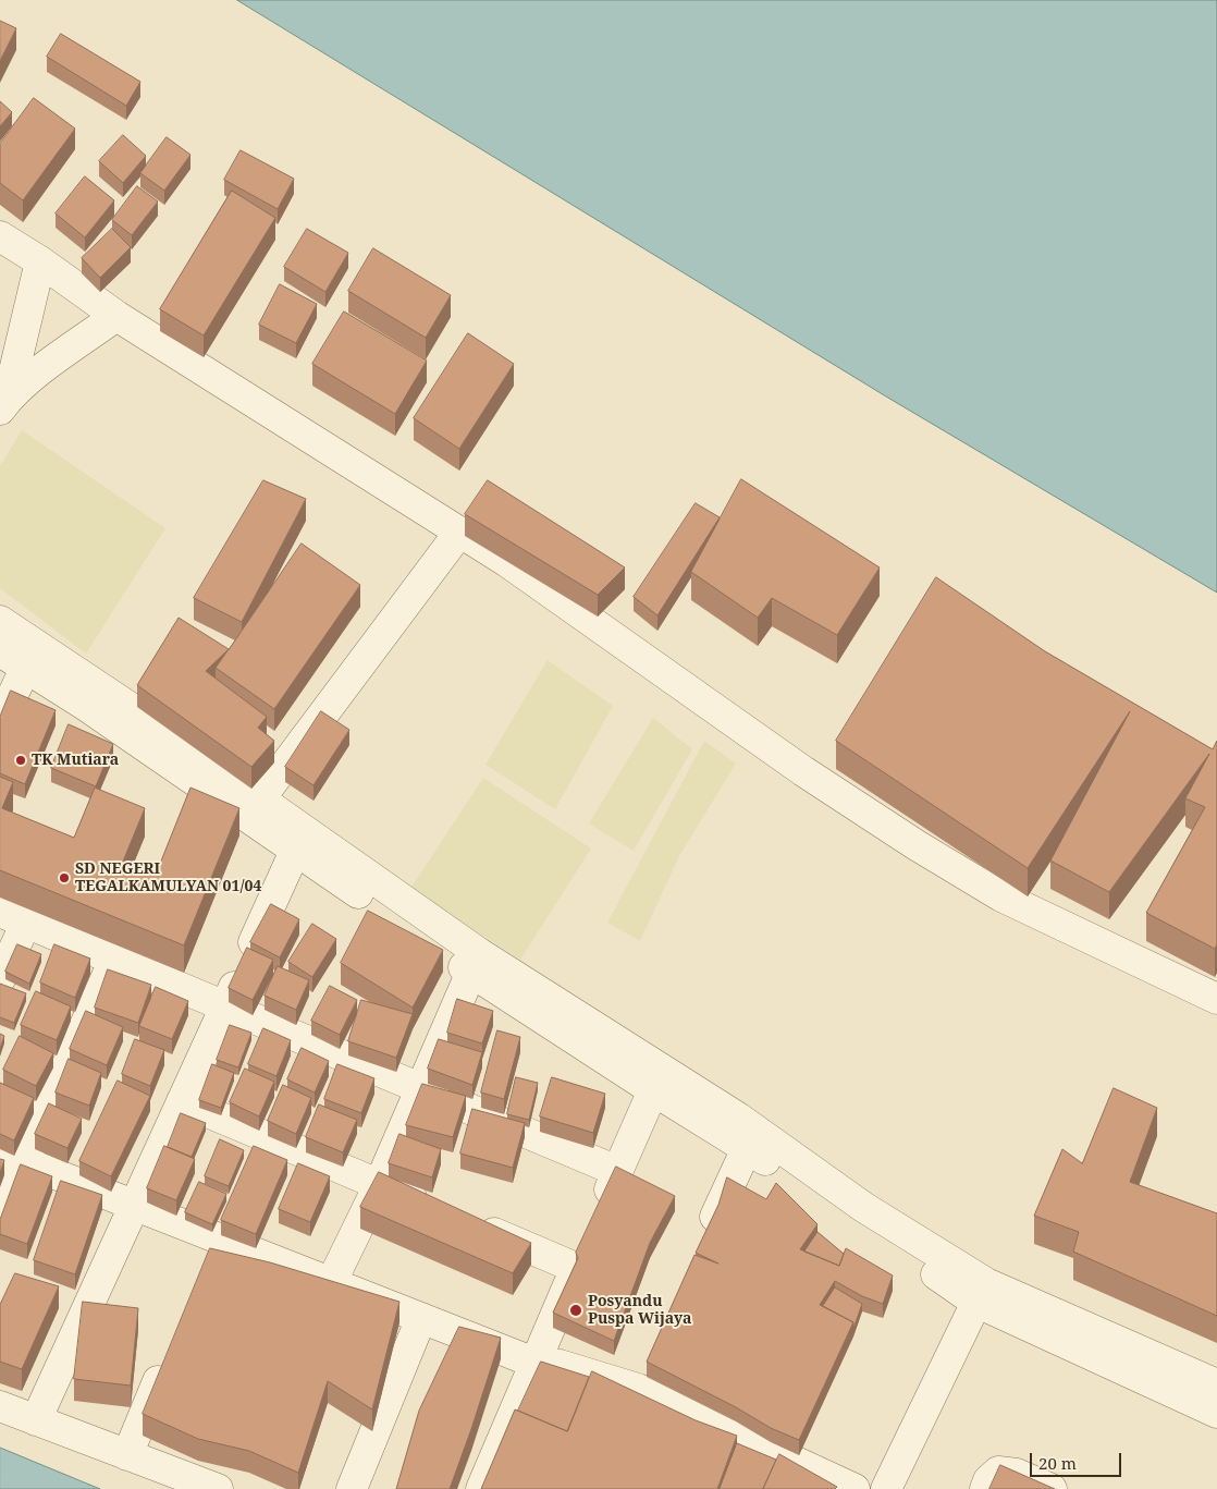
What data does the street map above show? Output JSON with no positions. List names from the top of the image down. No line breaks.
{"places":["TK Mutiara","SD NEGERI TEGALKAMULYAN 01/04","Posyandu Puspa Wijaya"],"scale_bar":"20 m"}
